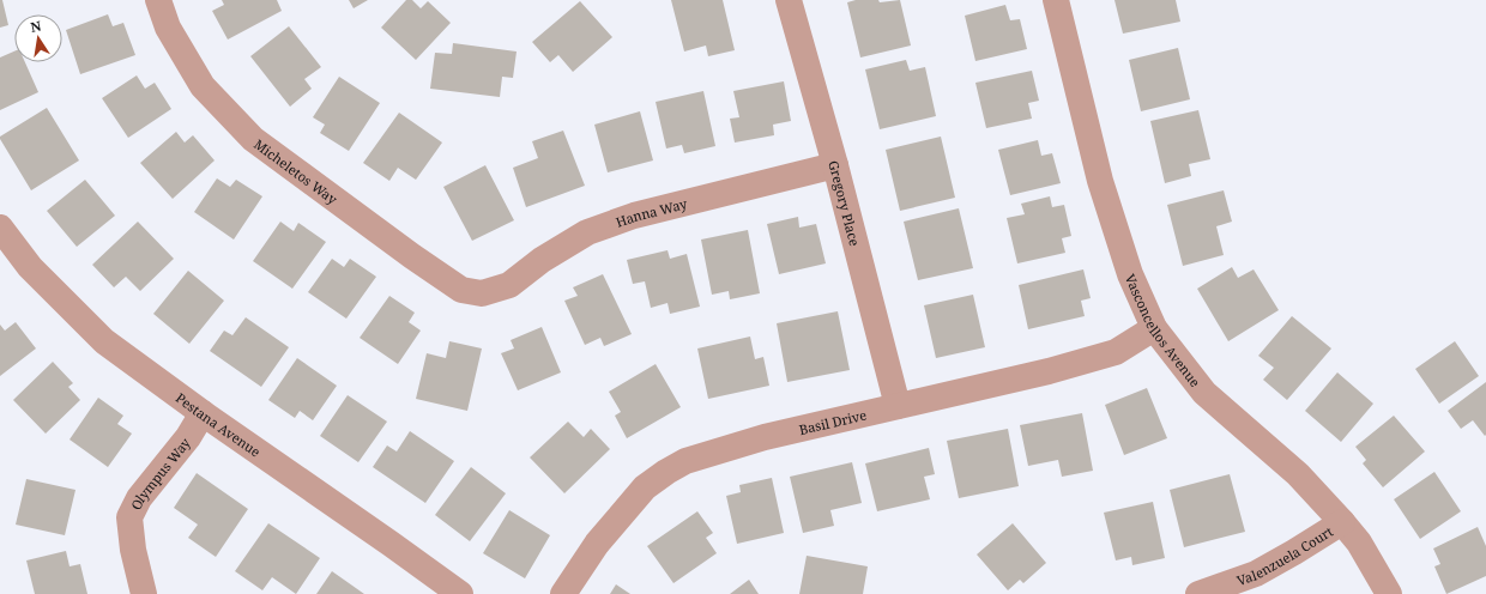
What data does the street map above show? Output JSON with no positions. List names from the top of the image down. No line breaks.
{"streets":{"street":["Micheletos Way","Gregory Place","Hanna Way","Vasconcellos Avenue","Basil Drive","Pestana Avenue","Olympus Way","Valenzuela Court"]},"crossings":[["Micheletos Way","Hanna Way"],["Gregory Place","Hanna Way"],["Gregory Place","Basil Drive"],["Vasconcellos Avenue","Basil Drive"],["Vasconcellos Avenue","Valenzuela Court"],["Pestana Avenue","Olympus Way"]],"north":"top"}
